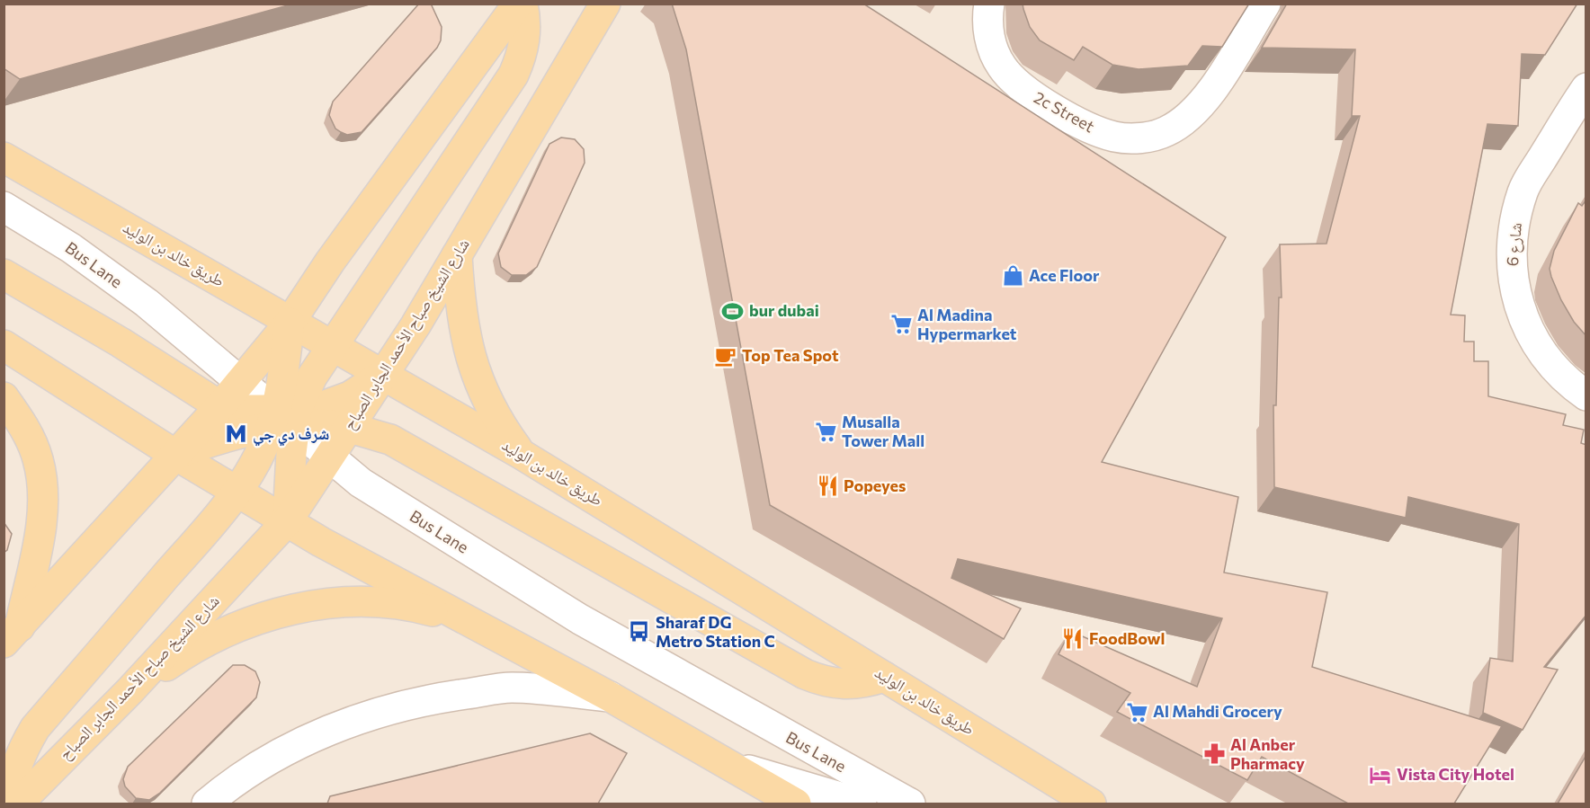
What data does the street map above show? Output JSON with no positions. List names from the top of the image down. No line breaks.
{"streets":{"main road":["طريق خالد بن الوليد","شارع الشيخ صباح الأحمد الجابر الصباح"],"street":["2c Street","شارع 6","Bus Lane"]},"crossings":[["طريق خالد بن الوليد","شارع الشيخ صباح الأحمد الجابر الصباح"],["Bus Lane","شارع الشيخ صباح الأحمد الجابر الصباح"]],"places":{"shop":["Ace Floor"],"sports":["bur dubai"],"supermarket":["Al Madina Hypermarket","Musalla Tower Mall","Al Mahdi Grocery"],"cafe":["Top Tea Spot"],"metro station":["شرف دي جي"],"restaurant":["Popeyes","FoodBowl"],"bus stop":["Sharaf DG Metro Station C"],"pharmacy":["Al Anber Pharmacy"],"hotel":["Vista City Hotel"]}}
